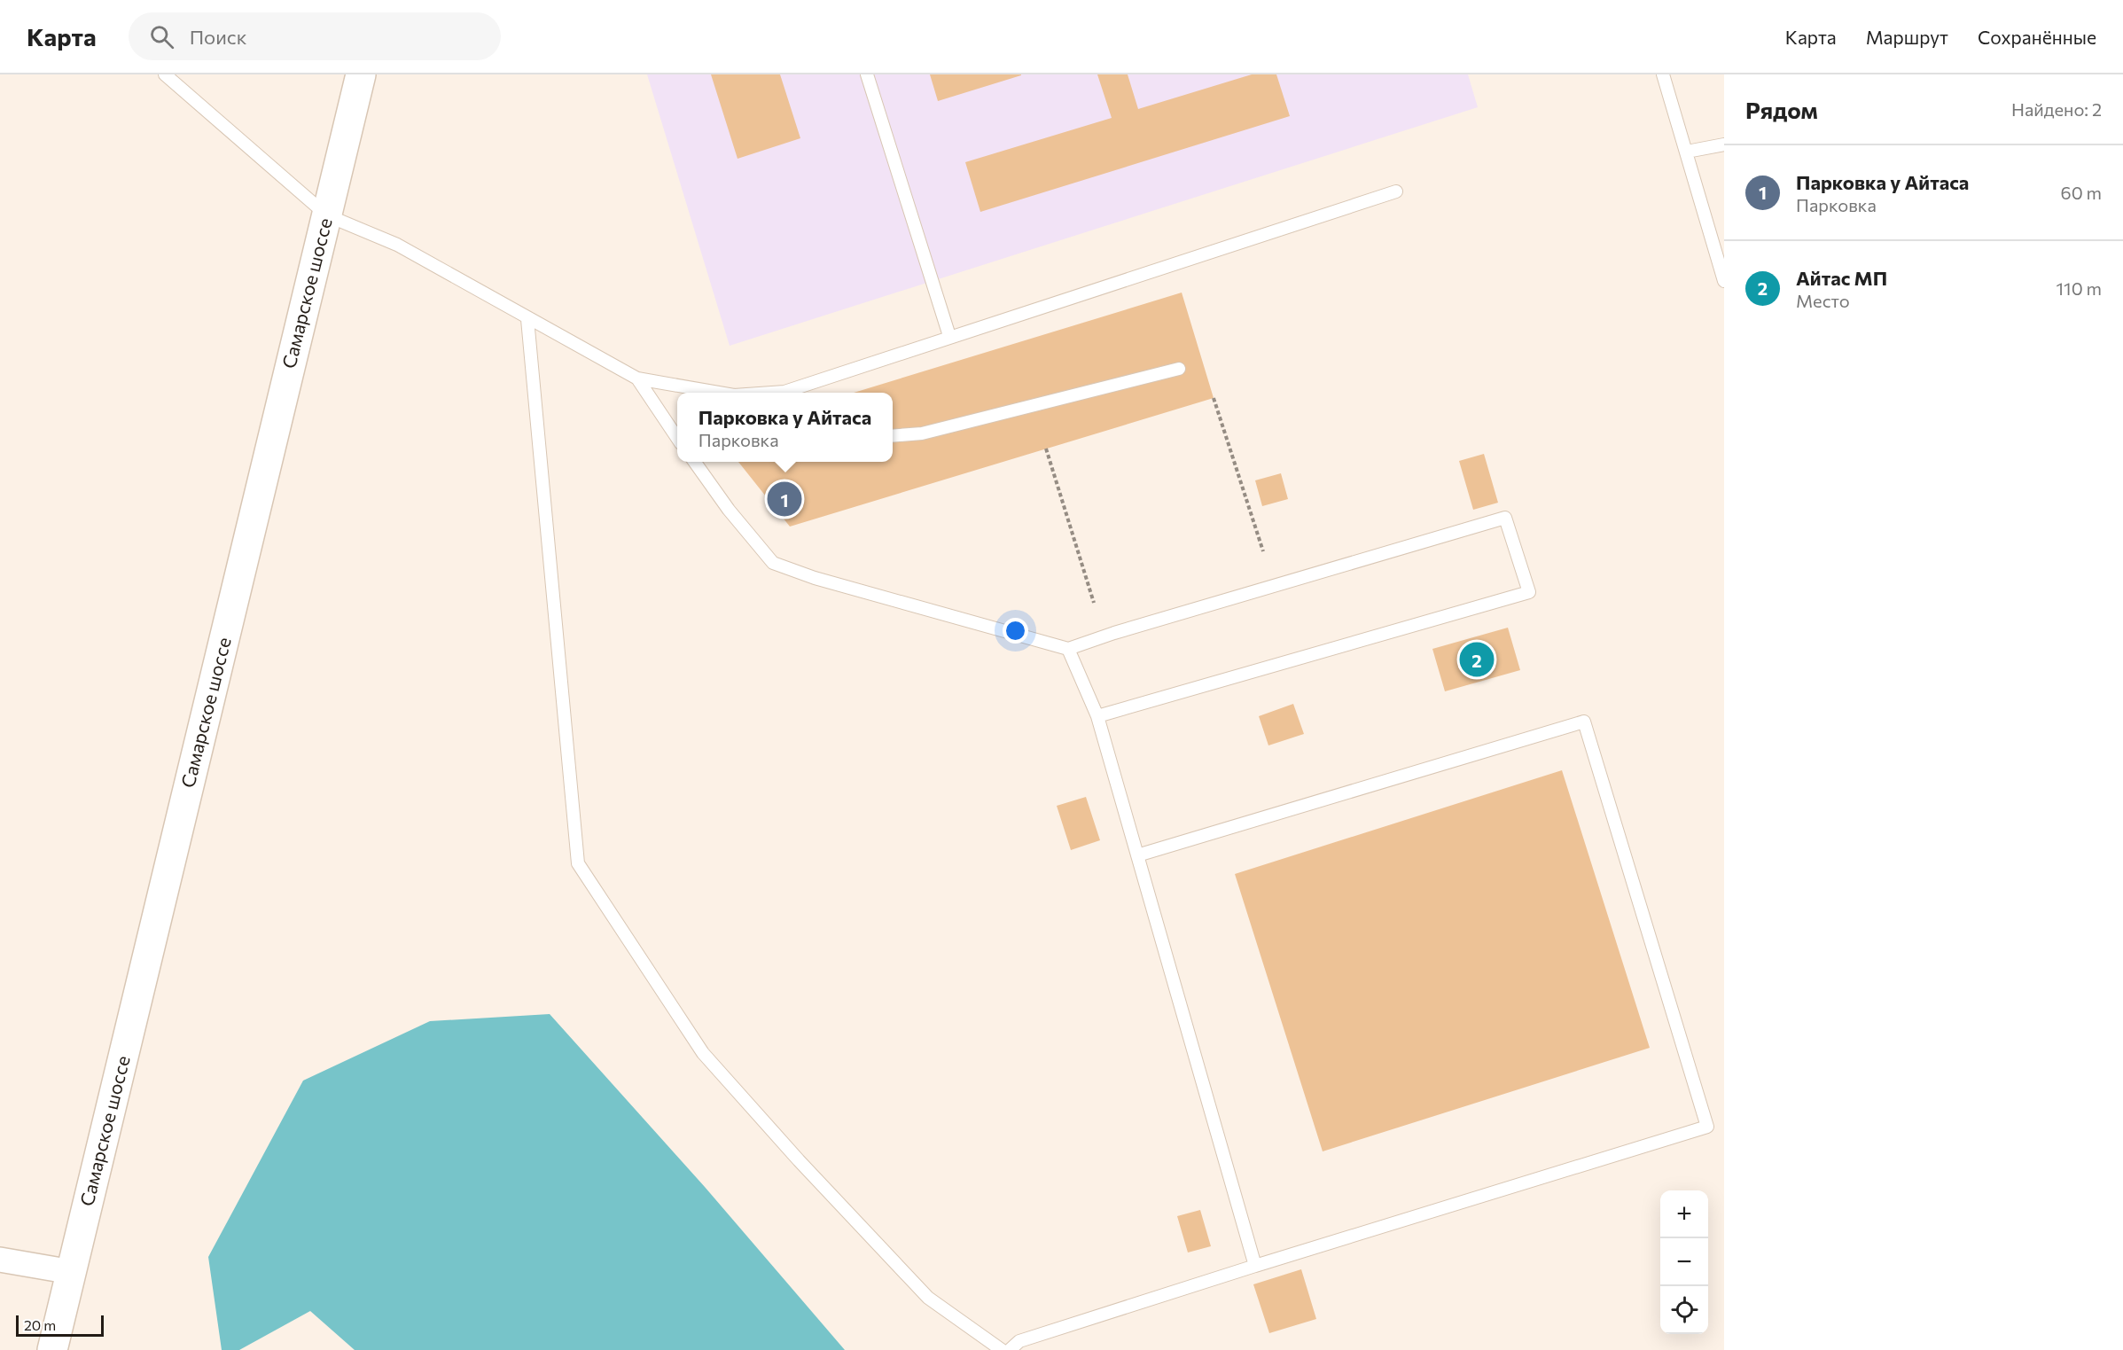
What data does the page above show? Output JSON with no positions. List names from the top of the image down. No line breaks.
{"streets":{"street":["Самарское шоссе"]},"scale_bar":"20 m","page":{"header":"Карта","search":"Поиск","nav":["Карта","Маршрут","Сохранённые"],"heading":["Рядом","Найдено: 2"],"list":[{"mark":"1","name":"Парковка у Айтаса","note":"Парковка","value":"60 m"},{"mark":"2","name":"Айтас МП","note":"Место","value":"110 m"}],"popup":["Парковка у Айтаса","Парковка"],"pins":["1","2"],"map_buttons":["+","−"],"scale":"20 m"}}
